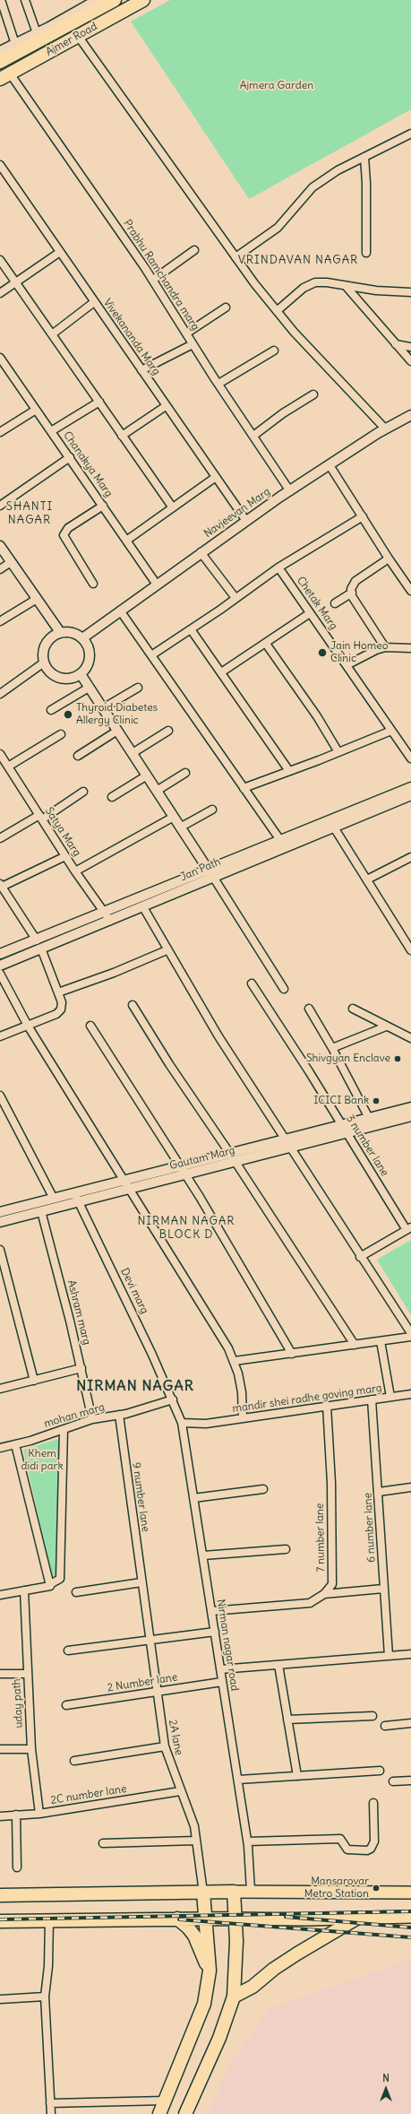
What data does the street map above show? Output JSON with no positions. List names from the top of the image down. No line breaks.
{"streets":{"highway":["Ajmer Road"],"street":["Prabhu Ramchandra marg","Vivekananda Marg","Chanakya Marg","Navjeevan Marg","Chetak Marg","Satya Marg","Jan Path","3 number lane","Gautam Marg","Devi marg","Ashram marg","mandir shei radhe goving marg","mohan marg","9 number lane","6 number lane","7 number lane","Nirman nagar road","2 Number lane","uday path","2A lane","2C number lane"]},"crossings":[["Ajmer Road","Prabhu Ramchandra marg"],["Prabhu Ramchandra marg","Navjeevan Marg"],["Vivekananda Marg","Navjeevan Marg"],["Chanakya Marg","Navjeevan Marg"],["Satya Marg","Jan Path"],["3 number lane","Gautam Marg"],["Gautam Marg","Devi marg"],["Gautam Marg","Ashram marg"],["Devi marg","mohan marg"],["Ashram marg","mohan marg"],["mandir shei radhe goving marg","6 number lane"],["mandir shei radhe goving marg","7 number lane"],["mandir shei radhe goving marg","Nirman nagar road"],["mohan marg","9 number lane"],["9 number lane","2A lane"],["Nirman nagar road","2 Number lane"],["2 Number lane","2A lane"],["uday path","2C number lane"],["2A lane","2C number lane"]],"districts":["VRINDAVAN NAGAR","SHANTI NAGAR","NIRMAN NAGAR BLOCK D","NIRMAN NAGAR"],"parks":["Ajmera Garden","Khem didi park"],"places":["Jain Homeo Clinic","Thyroid Diabetes Allergy Clinic","Shivgyan Enclave","ICICI Bank","Mansarovar Metro Station"],"north":"top"}
